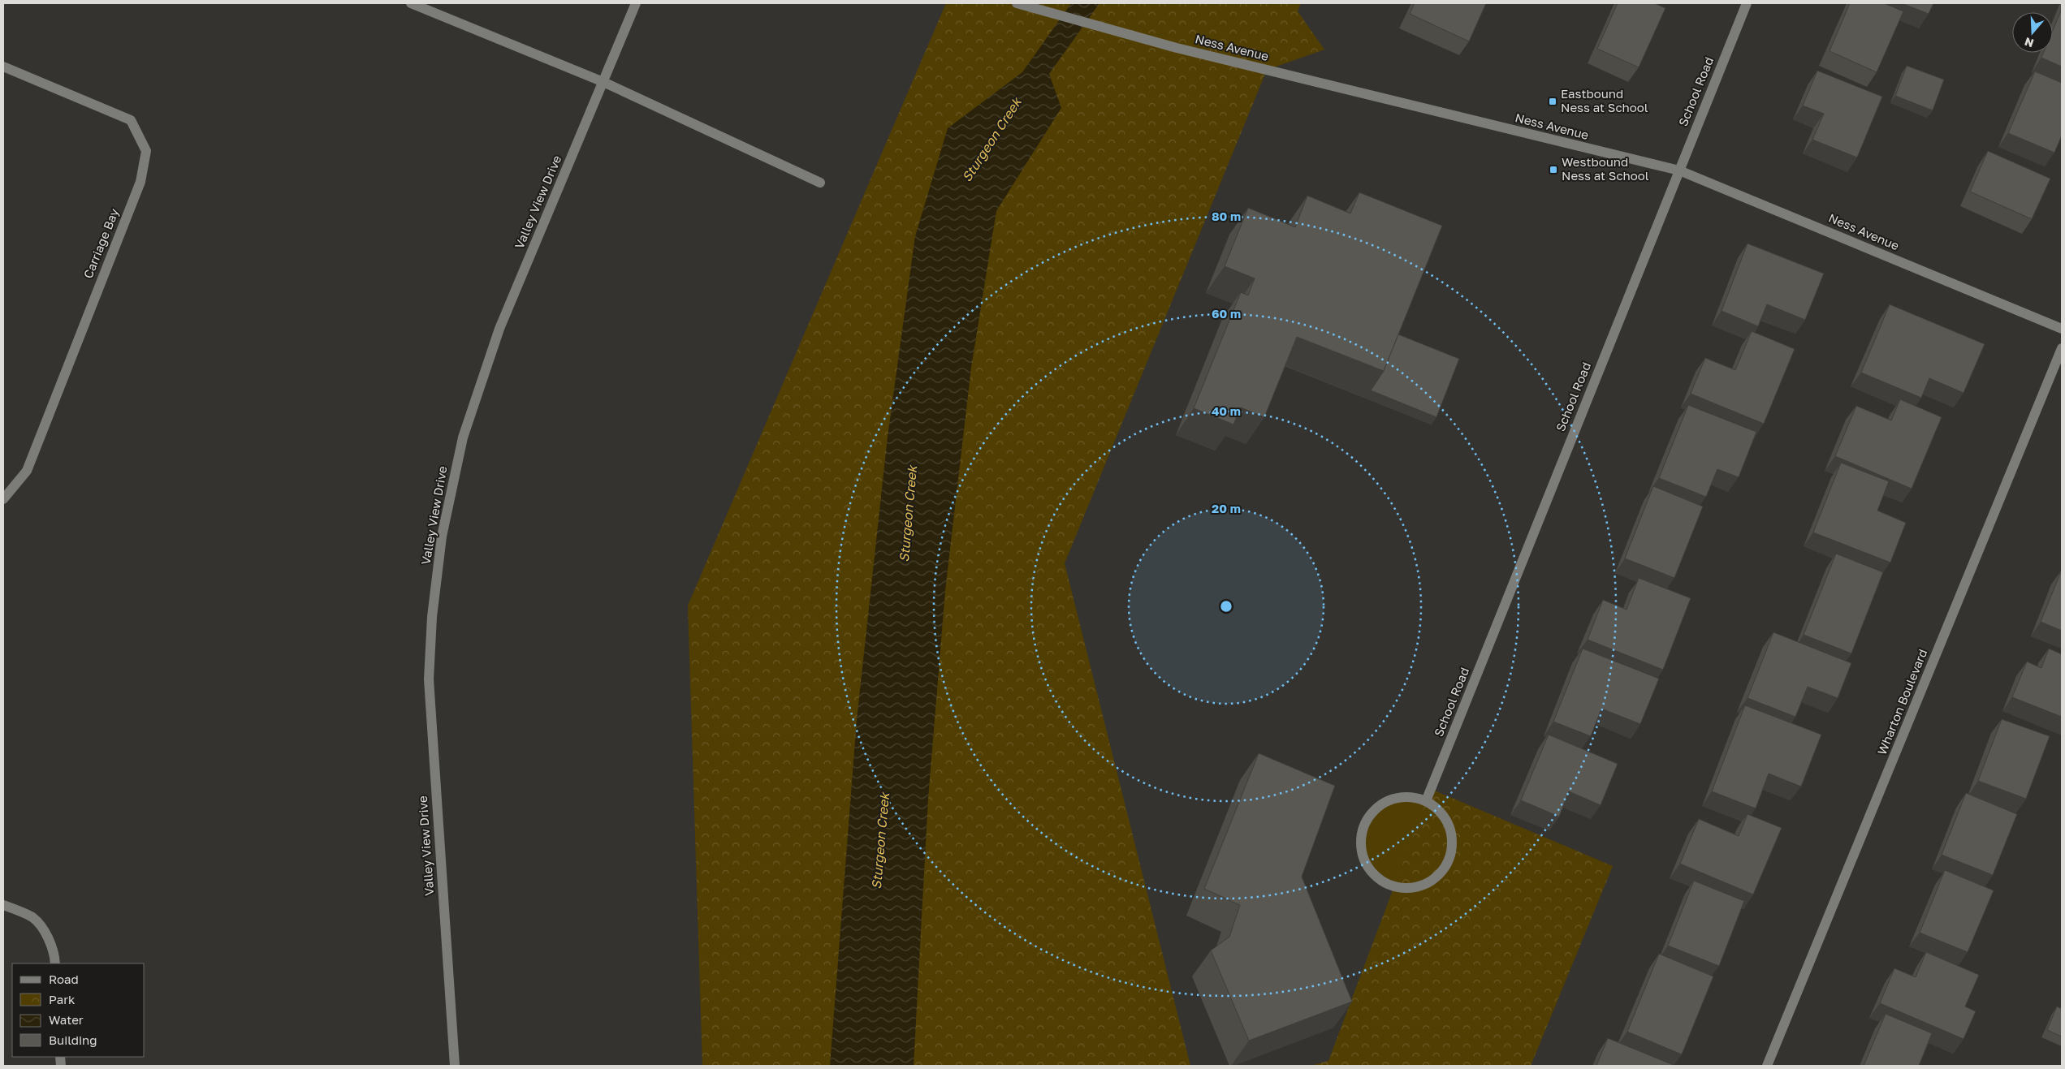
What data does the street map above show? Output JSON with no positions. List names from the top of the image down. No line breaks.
{"streets":{"street":["Ness Avenue","School Road","Valley View Drive","Carriage Bay","Wharton Boulevard"]},"crossings":[["Ness Avenue","School Road"]],"water":["Sturgeon Creek"],"places":{"transit":["Eastbound Ness at School","Westbound Ness at School"]},"legend":["Road","Park","Water","Building"],"north":"bottom","rings":["80 m","60 m","40 m","20 m"]}
